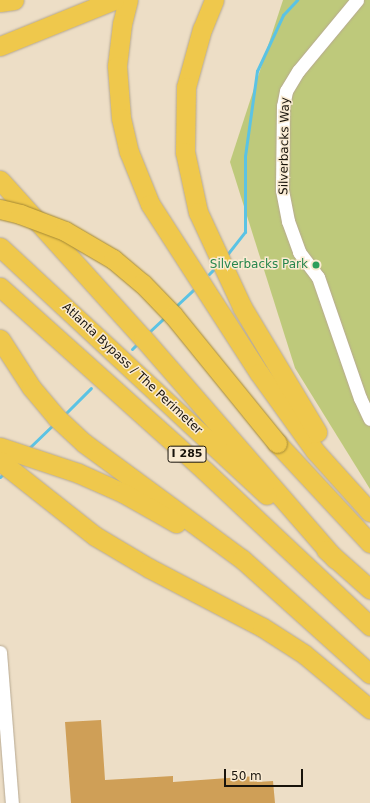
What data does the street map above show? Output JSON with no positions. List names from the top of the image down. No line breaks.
{"streets":{"highway":["Atlanta Bypass / The Perimeter","I 285"],"street":["Silverbacks Way"]},"places":["Silverbacks Park"],"scale_bar":"50 m"}
